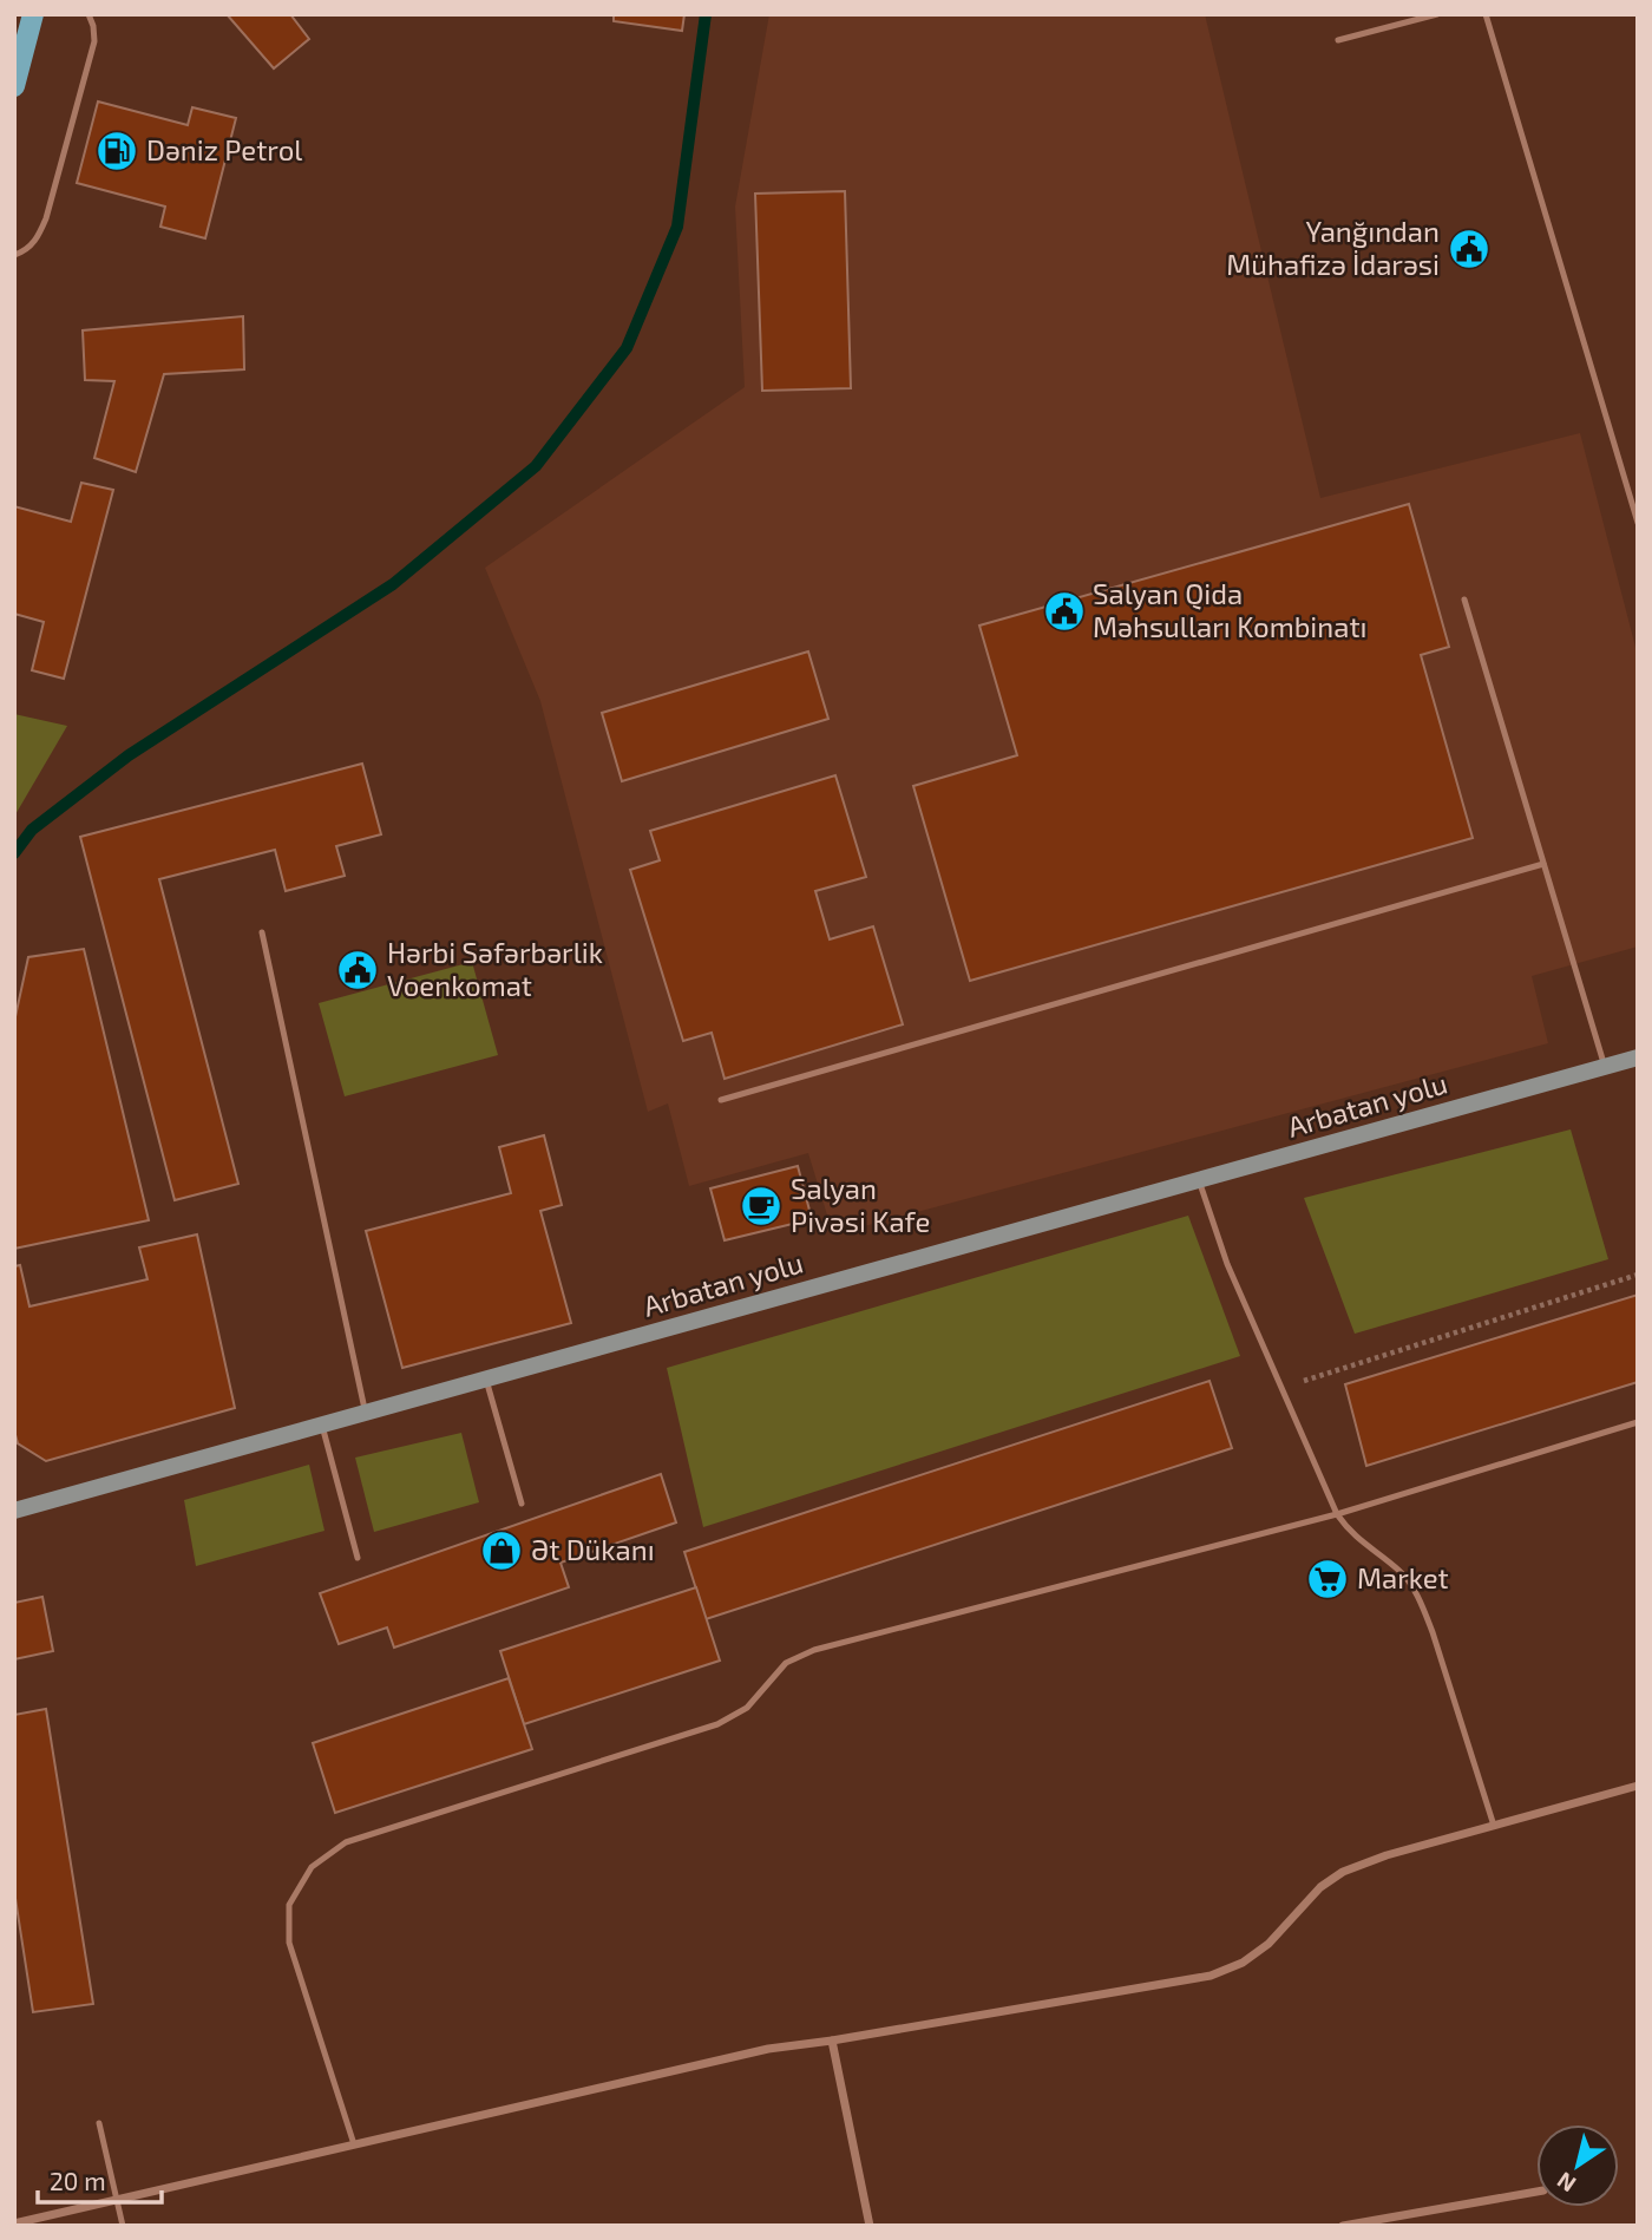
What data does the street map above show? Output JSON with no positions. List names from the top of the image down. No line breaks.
{"streets":{"main road":["Arbatan yolu"]},"places":{"fuel station":["Dəniz Petrol"],"public building":["Yanğından Mühafizə İdarəsi","Salyan Qida Məhsulları Kombinatı","Hərbi Səfərbərlik Voenkomat"],"cafe":["Salyan Pivəsi Kafe"],"shop":["Ət Dükanı"],"supermarket":["Market"]},"scale_bar":"20 m","north":"bottom left"}
